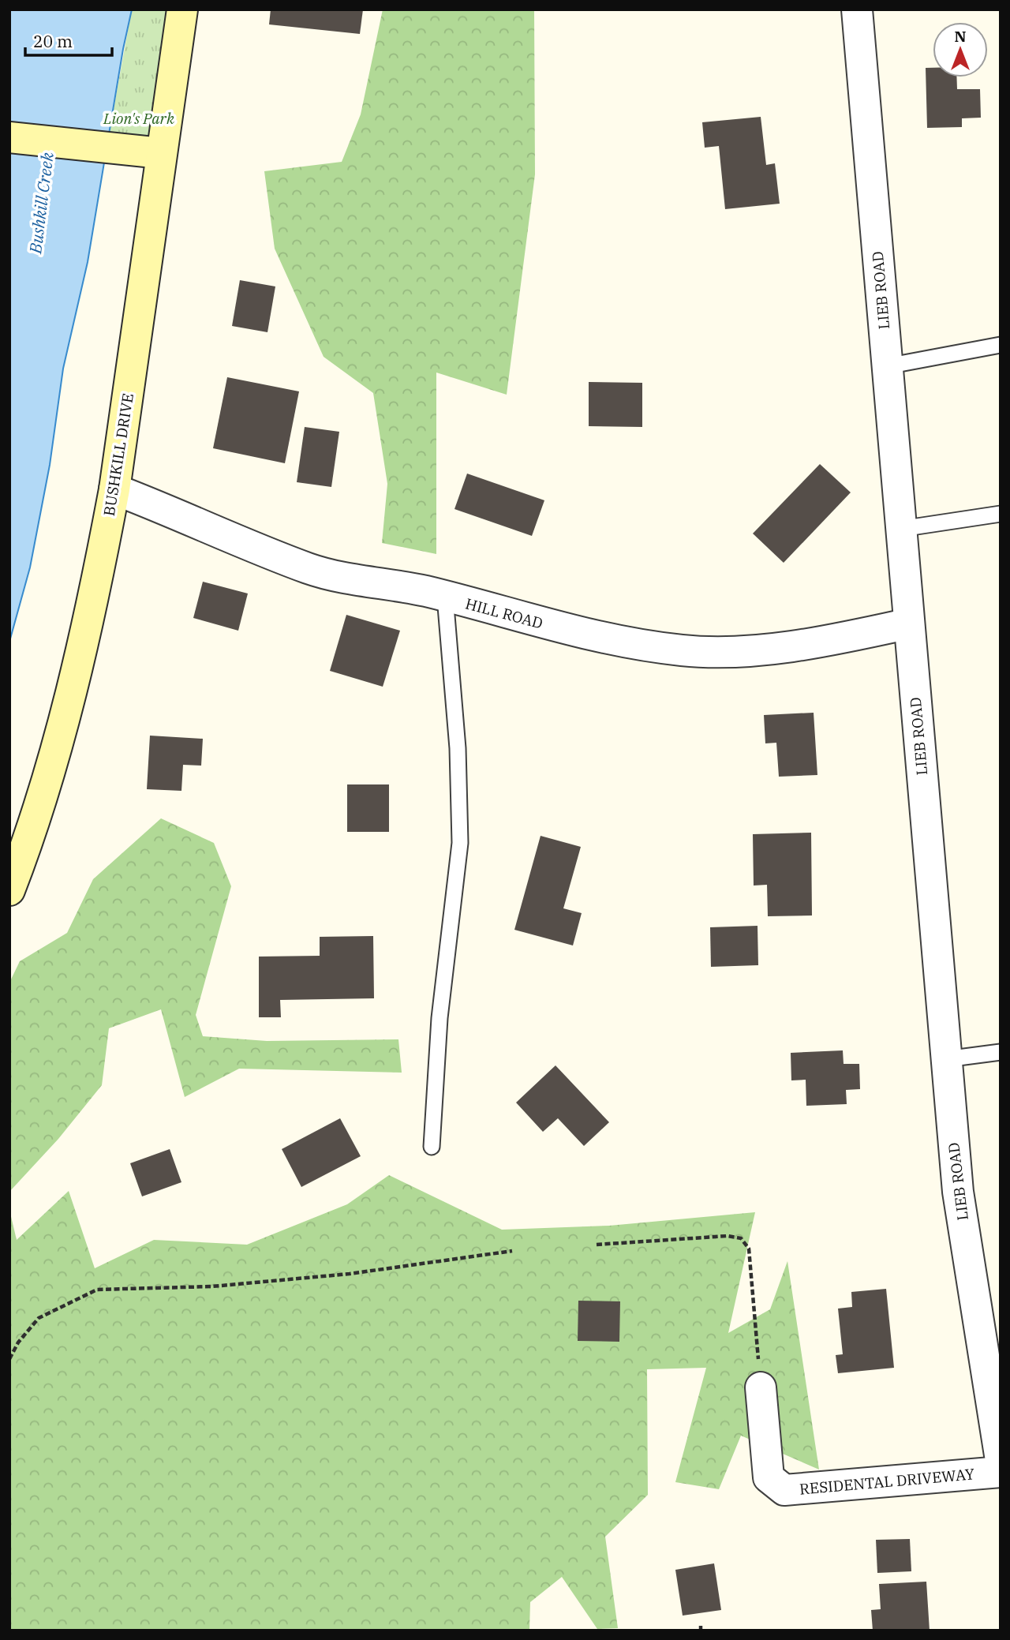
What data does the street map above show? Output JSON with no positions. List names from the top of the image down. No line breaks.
{"streets":{"main road":["BUSHKILL DRIVE"],"street":["LIEB ROAD","HILL ROAD","RESIDENTAL DRIVEWAY"]},"crossings":[["LIEB ROAD","HILL ROAD"],["BUSHKILL DRIVE","HILL ROAD"]],"water":["Bushkill Creek"],"parks":["Lion's Park"],"scale_bar":"20 m","north":"top"}
